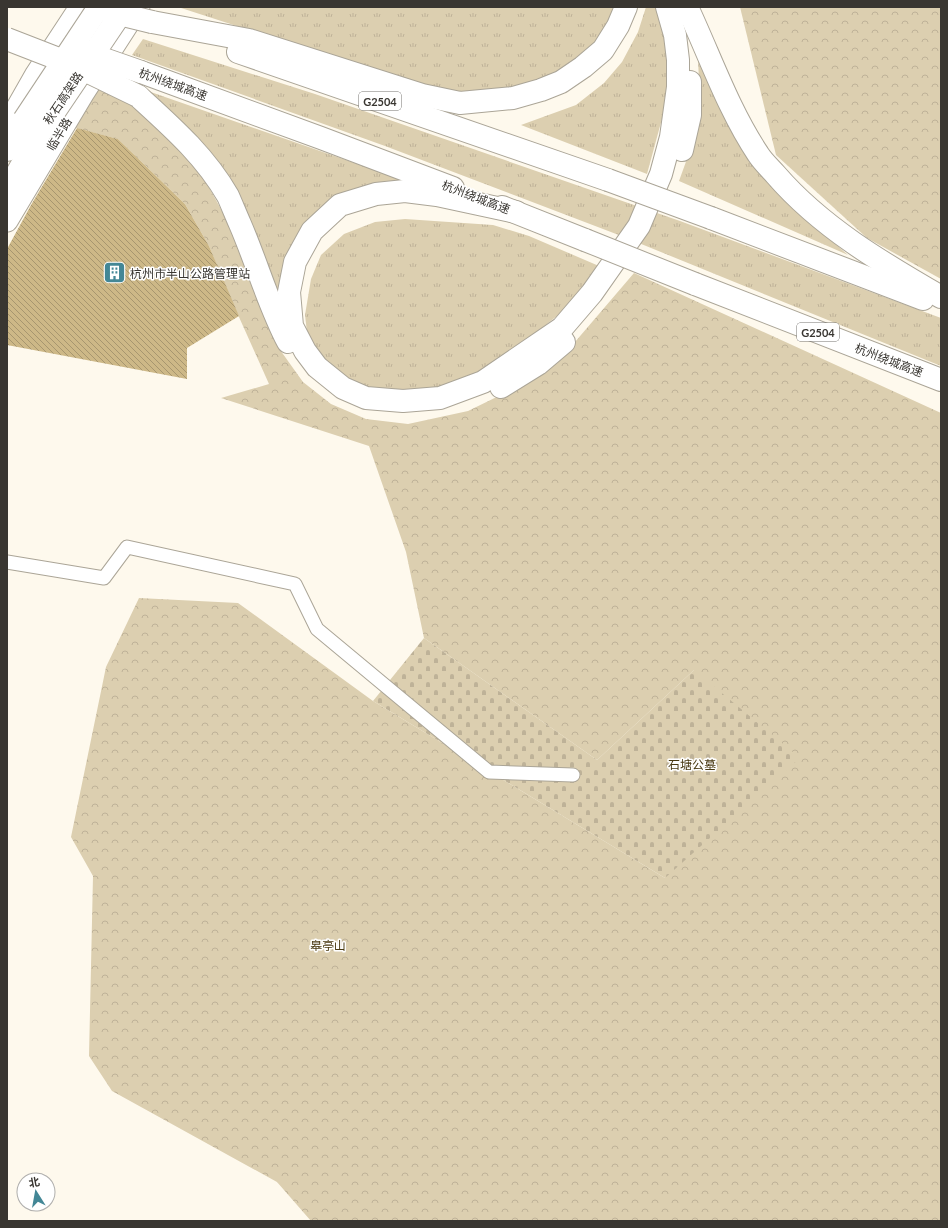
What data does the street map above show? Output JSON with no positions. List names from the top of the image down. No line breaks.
{"streets":{"highway":["杭州绕城高速","秋石高架路","G2504"],"main road":["临半路"]},"crossings":[["G2504","临半路"]],"parks":["石塘公墓","皋亭山"],"places":{"building":["杭州市半山公路管理站"]},"north":"top"}
